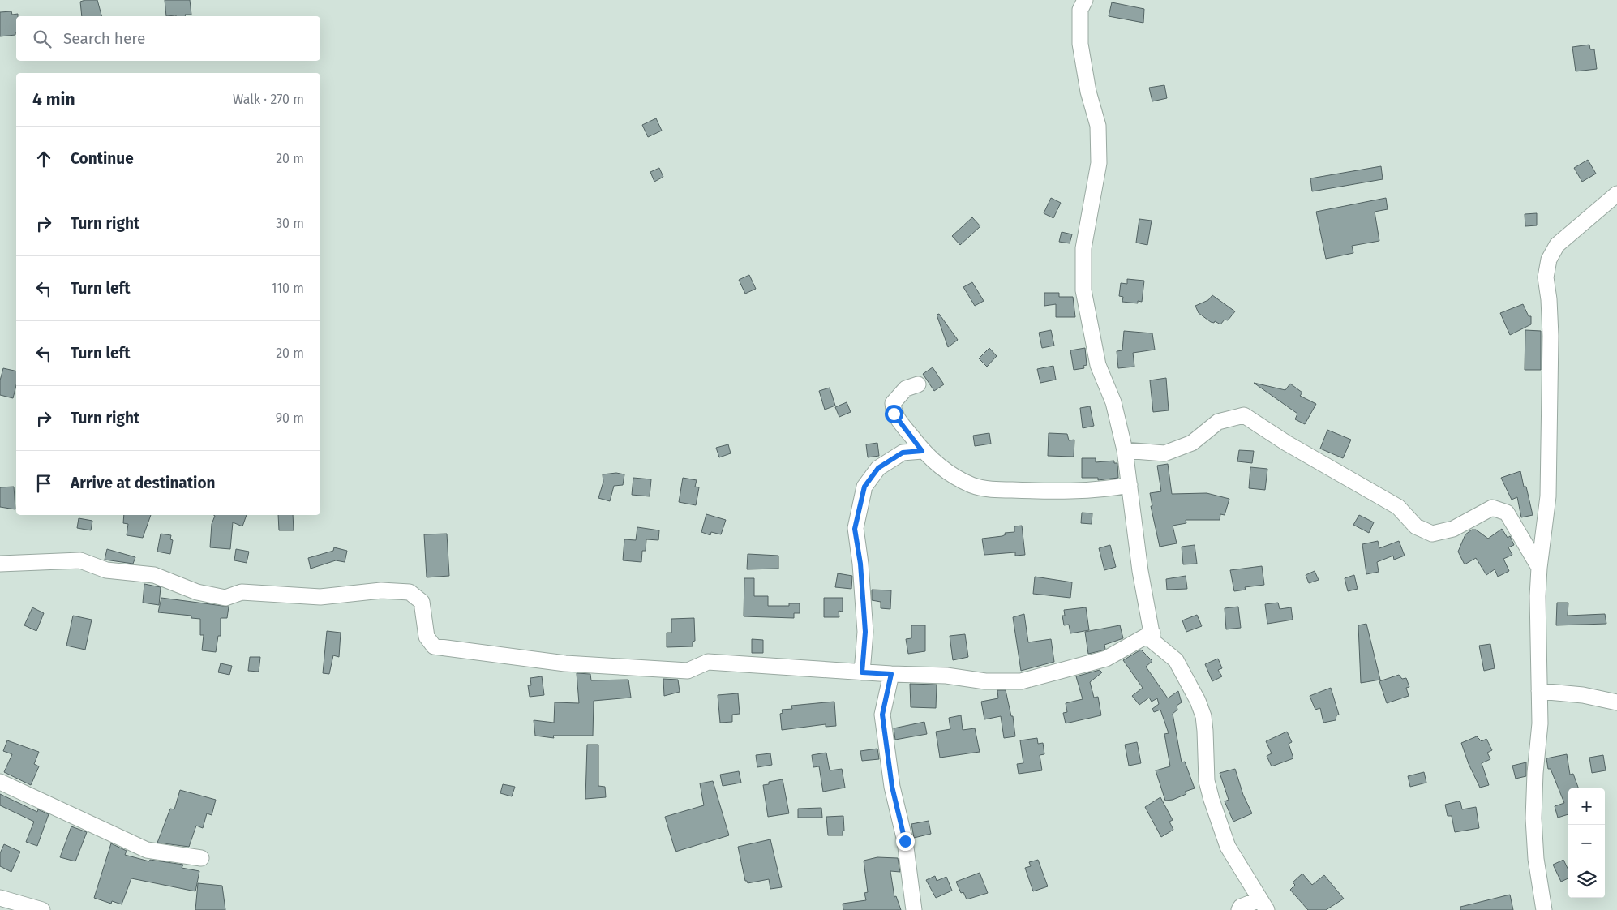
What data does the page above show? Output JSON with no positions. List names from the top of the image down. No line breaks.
{"page":{"search":"Search here","heading":["4 min","Walk · 270 m"],"list":[["Continue","20 m"],["Turn right","30 m"],["Turn left","110 m"],["Turn left","20 m"],["Turn right","90 m"],"Arrive at destination"],"map_buttons":["+","−"]}}
